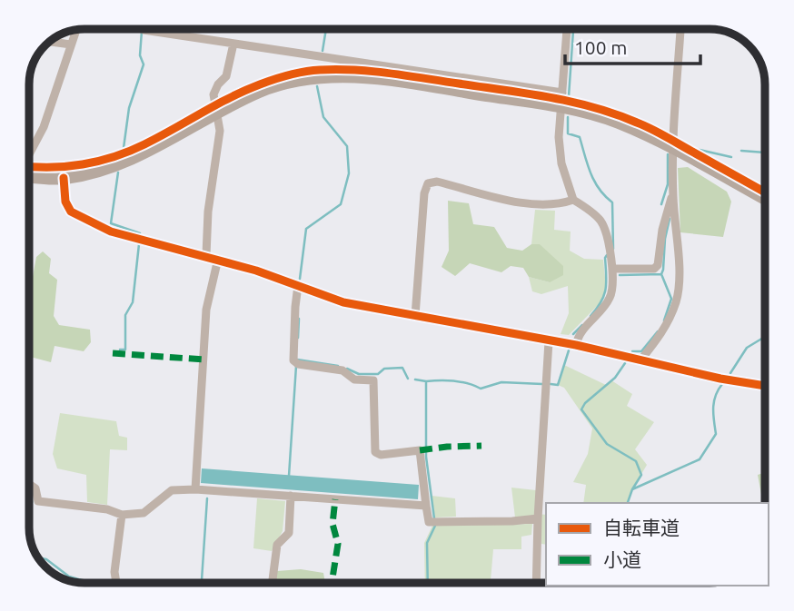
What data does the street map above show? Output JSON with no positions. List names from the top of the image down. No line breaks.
{"legend":["自転車道","小道"],"scale_bar":"100 m"}
